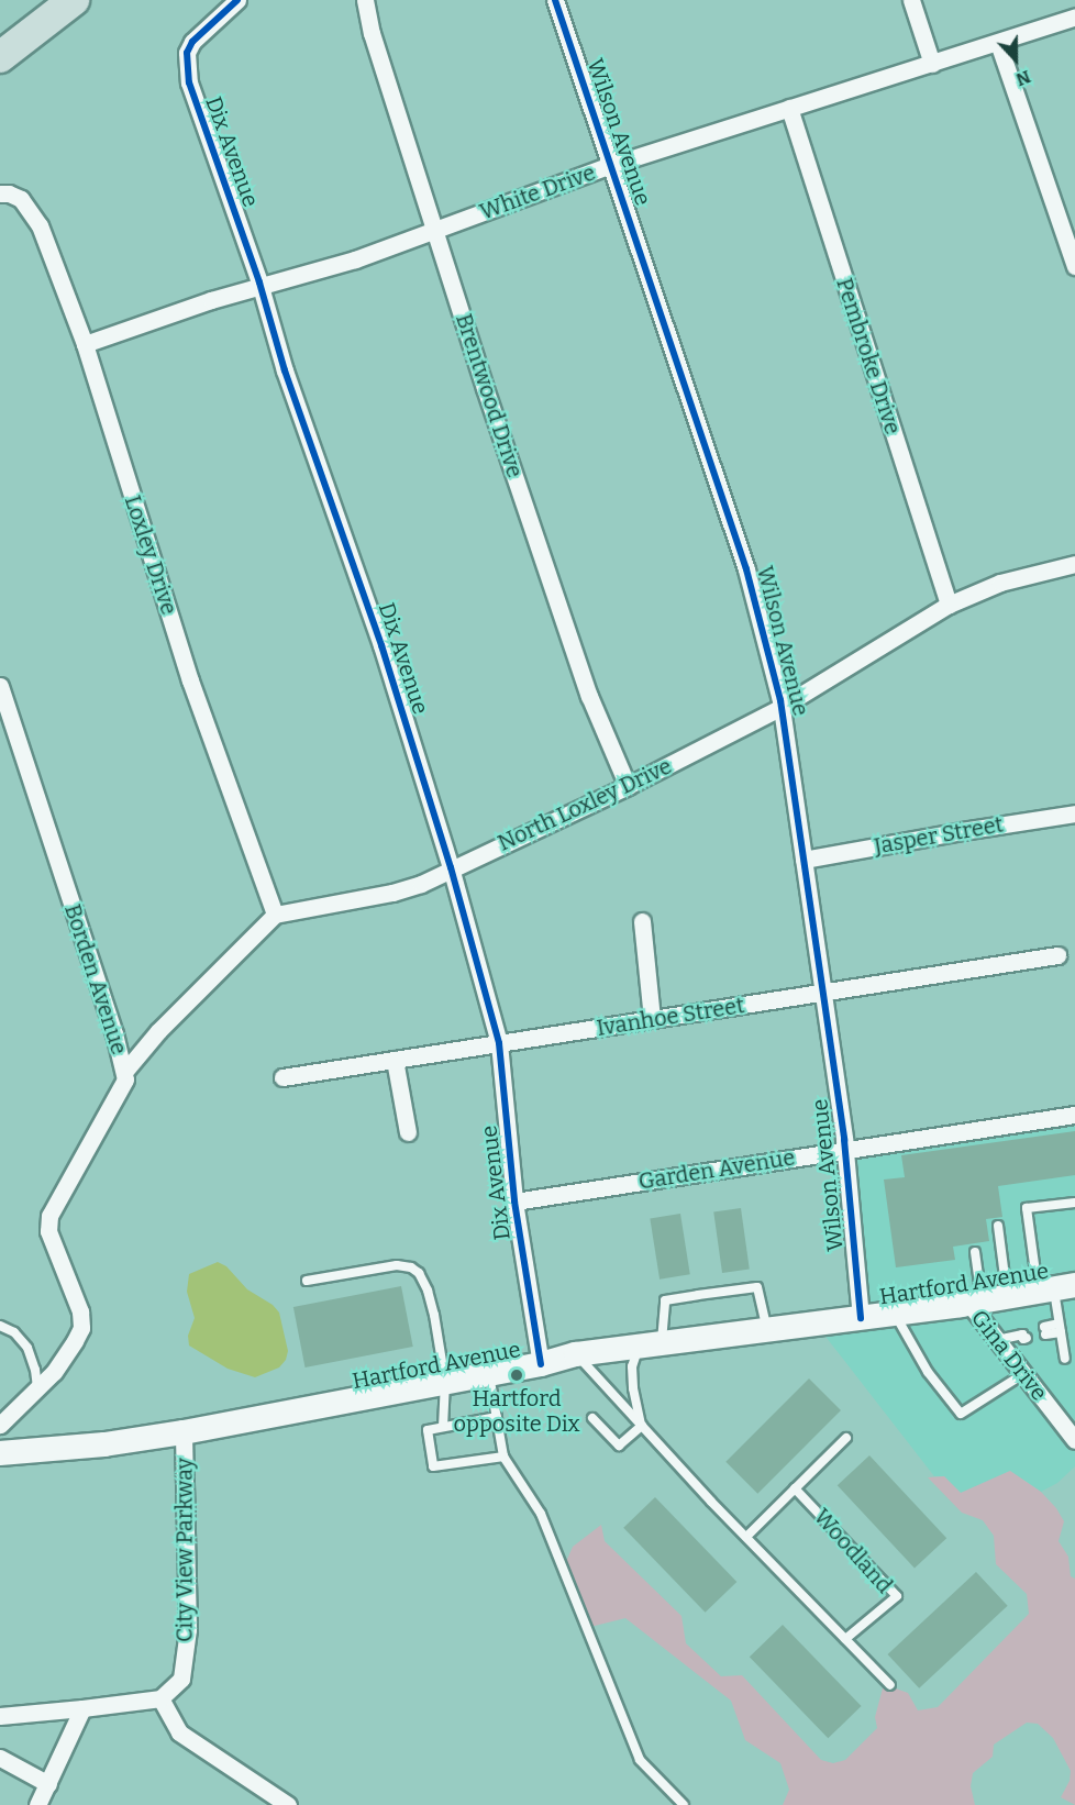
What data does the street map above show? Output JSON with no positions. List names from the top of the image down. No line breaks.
{"streets":{"main road":["Hartford Avenue"],"street":["Wilson Avenue","Dix Avenue","White Drive","Pembroke Drive","Brentwood Drive","Loxley Drive","North Loxley Drive","Jasper Street","Borden Avenue","Ivanhoe Street","Garden Avenue","Gina Drive","City View Parkway"],"lane":["Woodland"]},"crossings":[["Wilson Avenue","White Drive"],["Wilson Avenue","North Loxley Drive"],["Wilson Avenue","Jasper Street"],["Wilson Avenue","Ivanhoe Street"],["Wilson Avenue","Garden Avenue"],["Wilson Avenue","Hartford Avenue"],["Dix Avenue","White Drive"],["Dix Avenue","North Loxley Drive"],["Dix Avenue","Ivanhoe Street"],["Dix Avenue","Garden Avenue"],["Dix Avenue","Hartford Avenue"],["White Drive","Pembroke Drive"],["White Drive","Brentwood Drive"],["White Drive","Loxley Drive"],["Pembroke Drive","North Loxley Drive"],["Brentwood Drive","North Loxley Drive"],["Loxley Drive","North Loxley Drive"],["Hartford Avenue","Gina Drive"],["Hartford Avenue","City View Parkway"]],"places":["Hartford opposite Dix"],"north":"bottom"}
